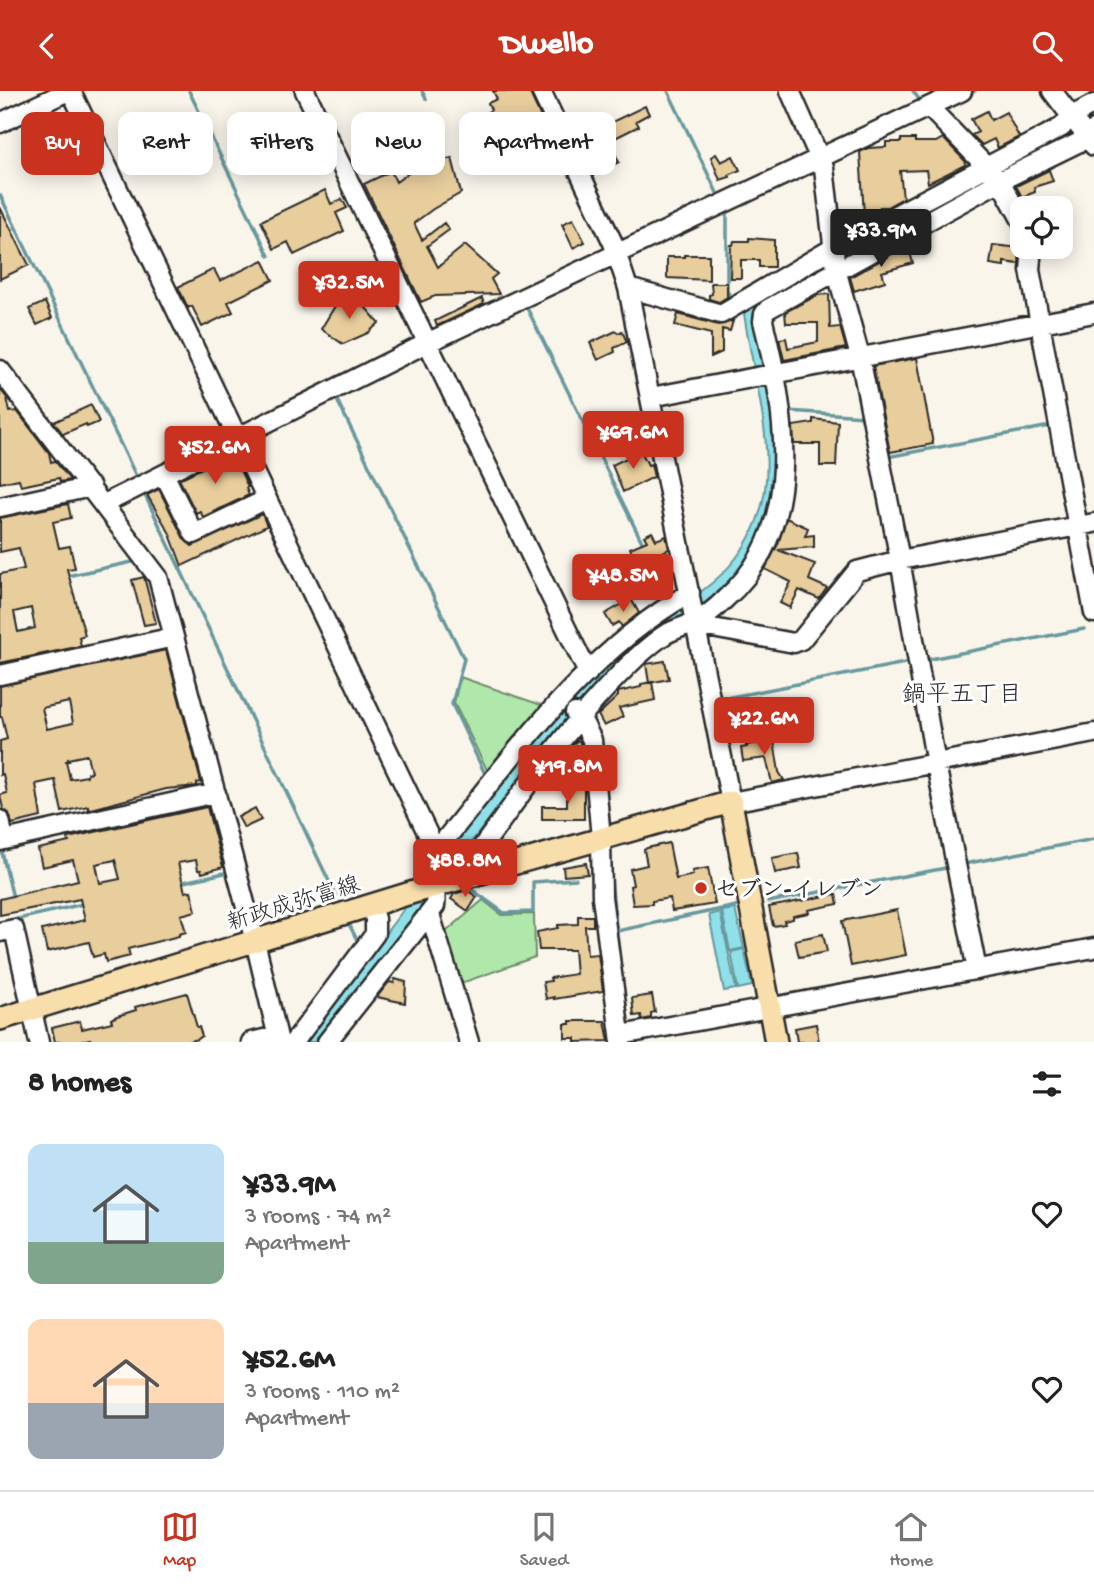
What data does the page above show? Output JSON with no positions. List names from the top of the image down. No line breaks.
{"streets":{"main road":["新政成弥富線"]},"districts":["鍋平五丁目"],"places":["セブン-イレブン"],"page":{"header":"Dwello","chip":["Buy","Rent","Filters","New","Apartment"],"price":["¥33.9M","¥32.5M","¥69.6M","¥52.6M","¥48.5M","¥22.6M","¥19.8M","¥88.8M"],"heading":"8 homes","list":[{"name":"¥33.9M","note":"3 rooms · 74 m² · Apartment"},{"name":"¥52.6M","note":"3 rooms · 110 m² · Apartment"}],"tabs":["Map","Saved","Home"]}}
